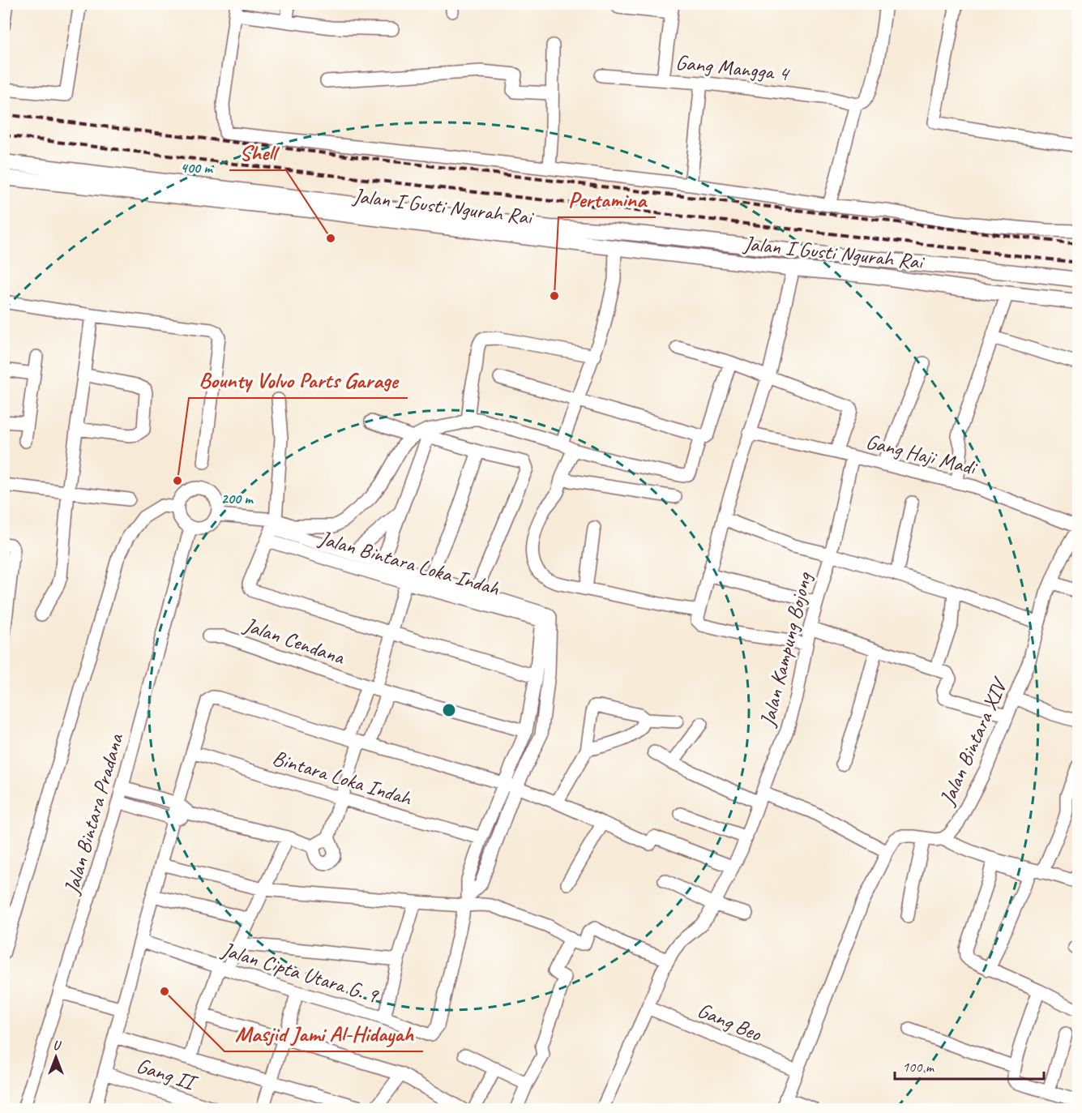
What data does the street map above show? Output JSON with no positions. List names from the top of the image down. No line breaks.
{"streets":{"main road":["Jalan I Gusti Ngurah Rai"],"street":["Gang Mangga 4","Gang Haji Madi","Jalan Bintara Loka Indah","Jalan Cendana","Jalan Kampung Bojong","Jalan Bintara XIV","Bintara Loka Indah","Jalan Bintara Pradana","Jalan Cipta Utara G. 9","Gang Beo","Gang II"]},"crossings":[["Gang Haji Madi","Jalan Bintara XIV"],["Jalan Kampung Bojong","Gang Beo"]],"places":["Shell","Pertamina","Bounty Volvo Parts Garage","Masjid Jami Al-Hidayah"],"scale_bar":"100 m","north":"top","rings":["400 m","200 m"]}
